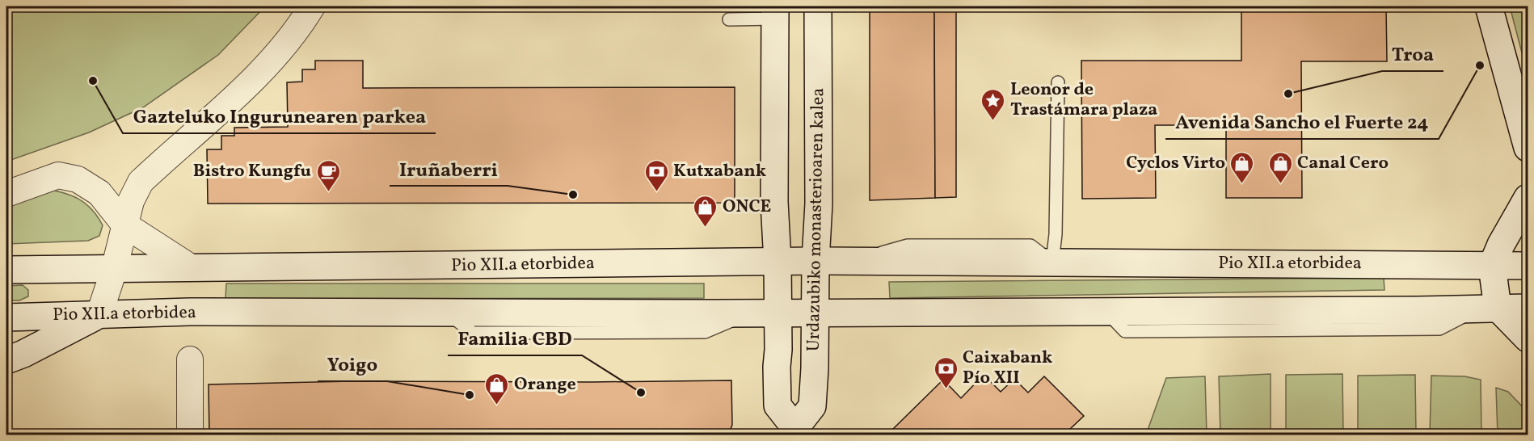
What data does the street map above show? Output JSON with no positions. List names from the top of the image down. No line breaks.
{"streets":{"main road":["Urdazubiko monasterioaren kalea","Pio XII.a etorbidea"]},"crossings":[["Urdazubiko monasterioaren kalea","Pio XII.a etorbidea"]],"places":{"other":["Avenida Sancho el Fuerte 24","Gazteluko Ingurunearen parkea","Troa","Iruñaberri","Familia CBD","Yoigo"],"place":["Leonor de Trastámara plaza"],"shop":["Cyclos Virto","Canal Cero","ONCE","Orange"],"cafe":["Bistro Kungfu"],"bank":["Kutxabank","Caixabank Pío XII"]}}
